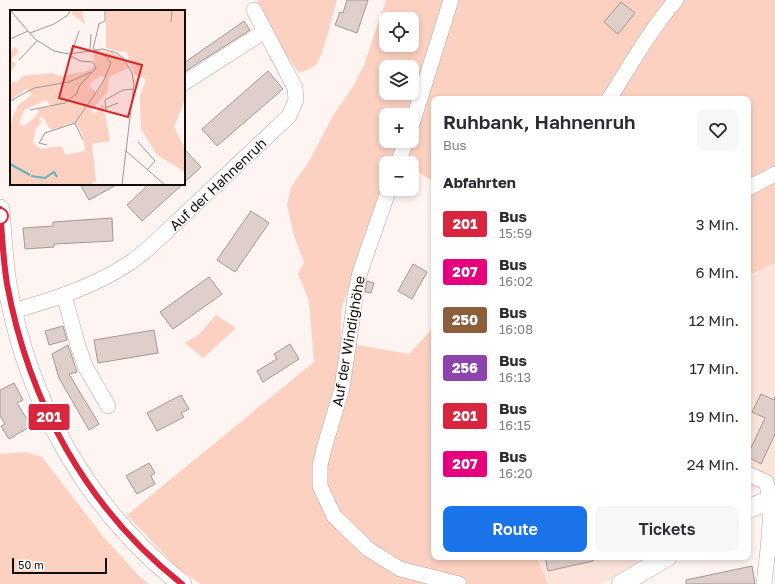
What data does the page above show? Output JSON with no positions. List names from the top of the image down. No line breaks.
{"streets":{"street":["Auf der Hahnenruh","Auf der Windighöhe"]},"lines":["bus line 201"],"scale_bar":"50 m","page":{"on_map":"201","map_buttons":["+","−"],"heading":[["Ruhbank, Hahnenruh","Bus"],"Abfahrten"],"list":[{"mark":"201","name":"Bus","note":"15:59","value":"3 Min."},{"mark":"207","name":"Bus","note":"16:02","value":"6 Min."},{"mark":"250","name":"Bus","note":"16:08","value":"12 Min."},{"mark":"256","name":"Bus","note":"16:13","value":"17 Min."},{"mark":"201","name":"Bus","note":"16:15","value":"19 Min."},{"mark":"207","name":"Bus","note":"16:20","value":"24 Min."}],"buttons":["Route","Tickets"],"scale":"50 m"}}
